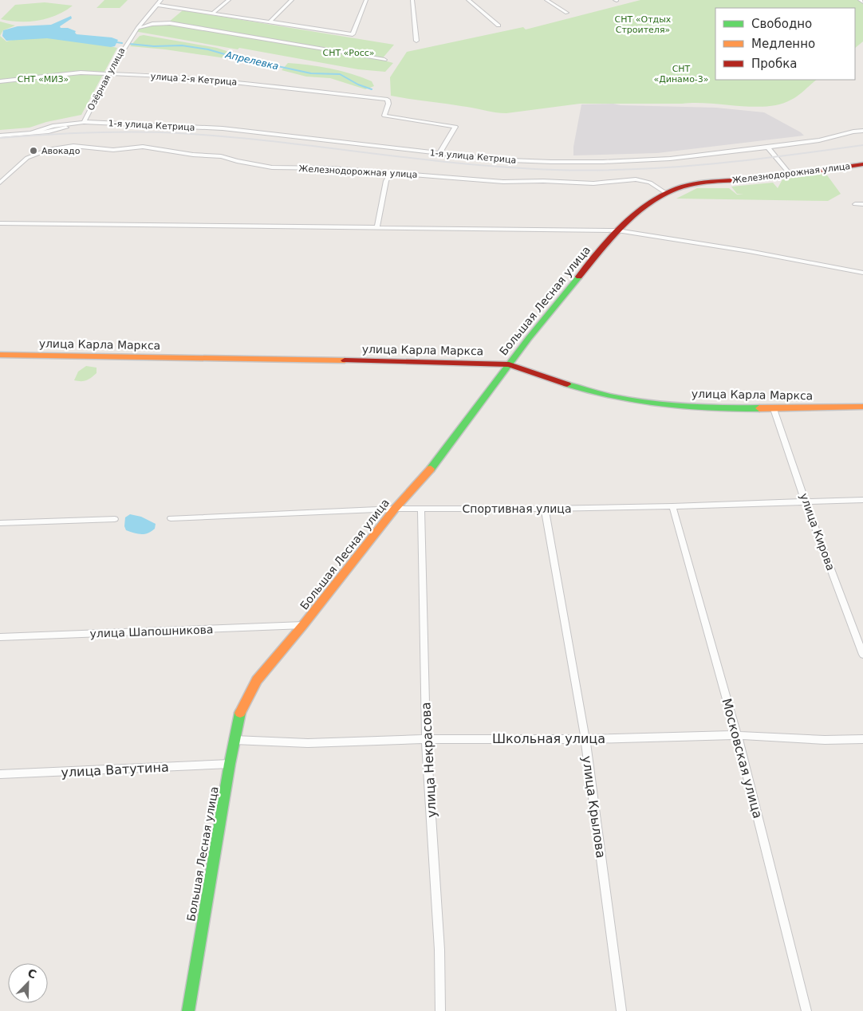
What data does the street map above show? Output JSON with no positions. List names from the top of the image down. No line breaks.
{"streets":{"street":["Озёрная улица","улица 2-я Кетрица","1-я улица Кетрица","Железнодорожная улица","Большая Лесная улица","улица Карла Маркса","Спортивная улица","улица Кирова","улица Шапошникова","Школьная улица","Московская улица","улица Некрасова","улица Ватутина","улица Крылова"]},"crossings":[["Озёрная улица","улица 2-я Кетрица"],["Озёрная улица","1-я улица Кетрица"],["улица 2-я Кетрица","1-я улица Кетрица"],["Железнодорожная улица","Большая Лесная улица"],["Большая Лесная улица","улица Карла Маркса"],["Большая Лесная улица","Спортивная улица"],["Большая Лесная улица","улица Шапошникова"],["Большая Лесная улица","Школьная улица"],["Большая Лесная улица","улица Ватутина"],["улица Карла Маркса","улица Кирова"],["Спортивная улица","улица Кирова"],["Спортивная улица","Московская улица"],["Спортивная улица","улица Некрасова"],["Спортивная улица","улица Крылова"],["Школьная улица","Московская улица"],["Школьная улица","улица Некрасова"],["Школьная улица","улица Крылова"]],"water":["Апрелевка"],"parks":["СНТ «Отдых Строителя»","СНТ «Росс»","СНТ «Динамо-3»","СНТ «МИЗ»"],"places":["Авокадо"],"legend":["Свободно","Медленно","Пробка"],"north":"top right"}
